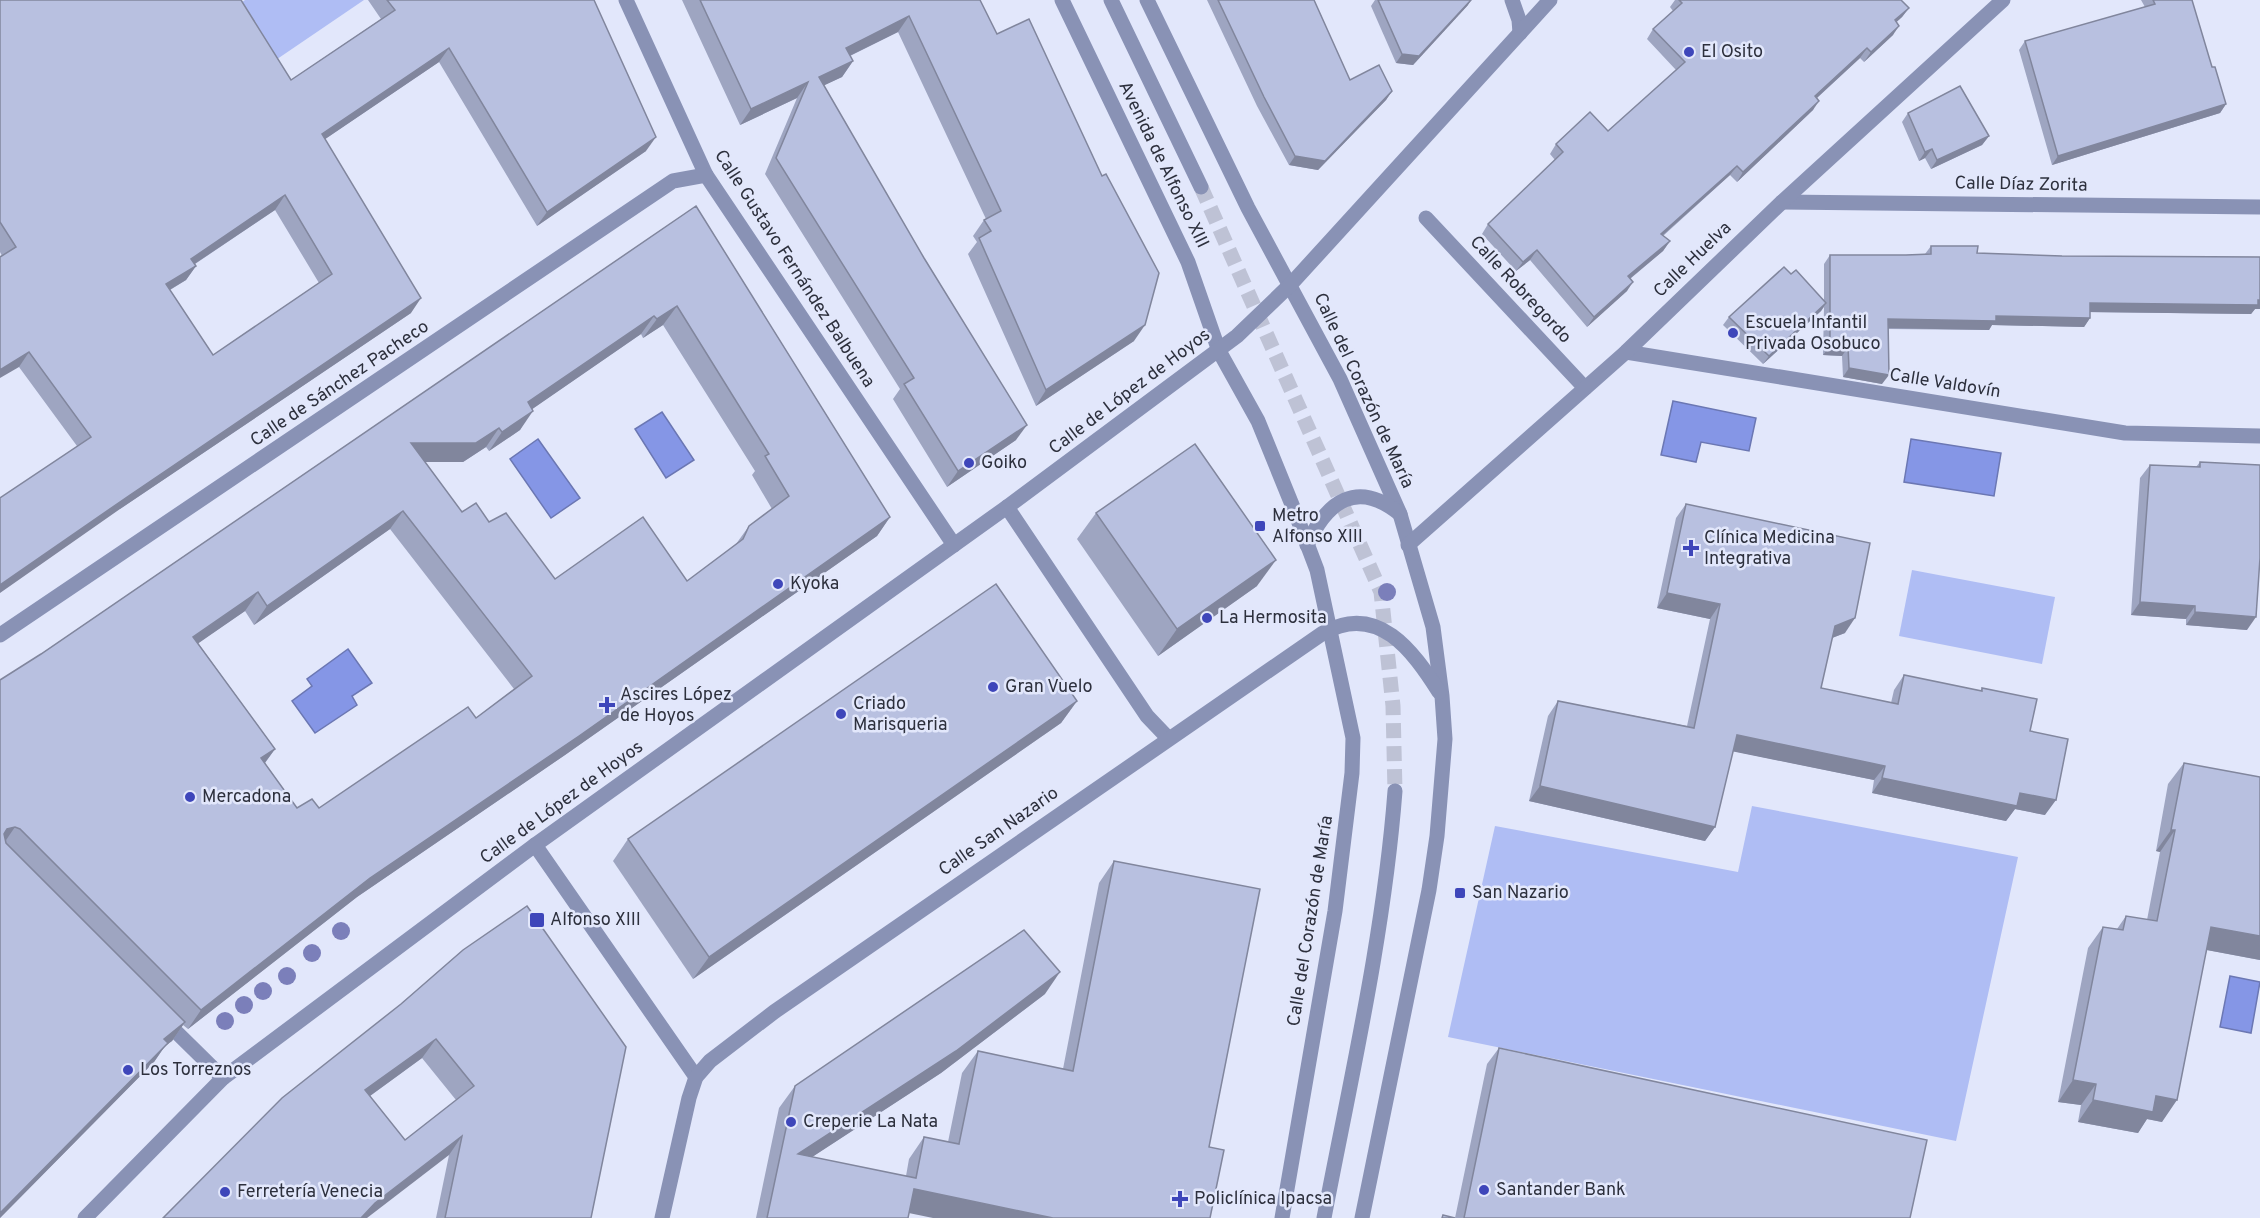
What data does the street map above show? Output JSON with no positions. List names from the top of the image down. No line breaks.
{"streets":{"street":["Avenida de Alfonso XIII","Calle Díaz Zorita","Calle Huelva","Calle Gustavo Fernández Balbuena","Calle Robregordo","Calle de Sánchez Pacheco","Calle Valdovín","Calle del Corazón de María","Calle de López de Hoyos","Calle San Nazario"]},"crossings":[["Avenida de Alfonso XIII","Calle del Corazón de María"],["Avenida de Alfonso XIII","Calle de López de Hoyos"],["Calle Díaz Zorita","Calle Huelva"],["Calle Huelva","Calle Robregordo"],["Calle Huelva","Calle Valdovín"],["Calle Huelva","Calle del Corazón de María"],["Calle Gustavo Fernández Balbuena","Calle de Sánchez Pacheco"],["Calle Gustavo Fernández Balbuena","Calle de López de Hoyos"],["Calle del Corazón de María","Calle de López de Hoyos"],["Calle del Corazón de María","Calle San Nazario"]],"places":{"other":["El Osito","Escuela Infantil Privada Osobuco","Goiko","Kyoka","La Hermosita","Gran Vuelo","Criado Marisqueria","Mercadona","Los Torreznos","Creperie La Nata","Santander Bank","Ferretería Venecia"],"transit":["Metro Alfonso XIII","San Nazario","Alfonso XIII"],"health":["Clínica Medicina Integrativa","Ascires López de Hoyos","Policlínica Ipacsa"]}}
